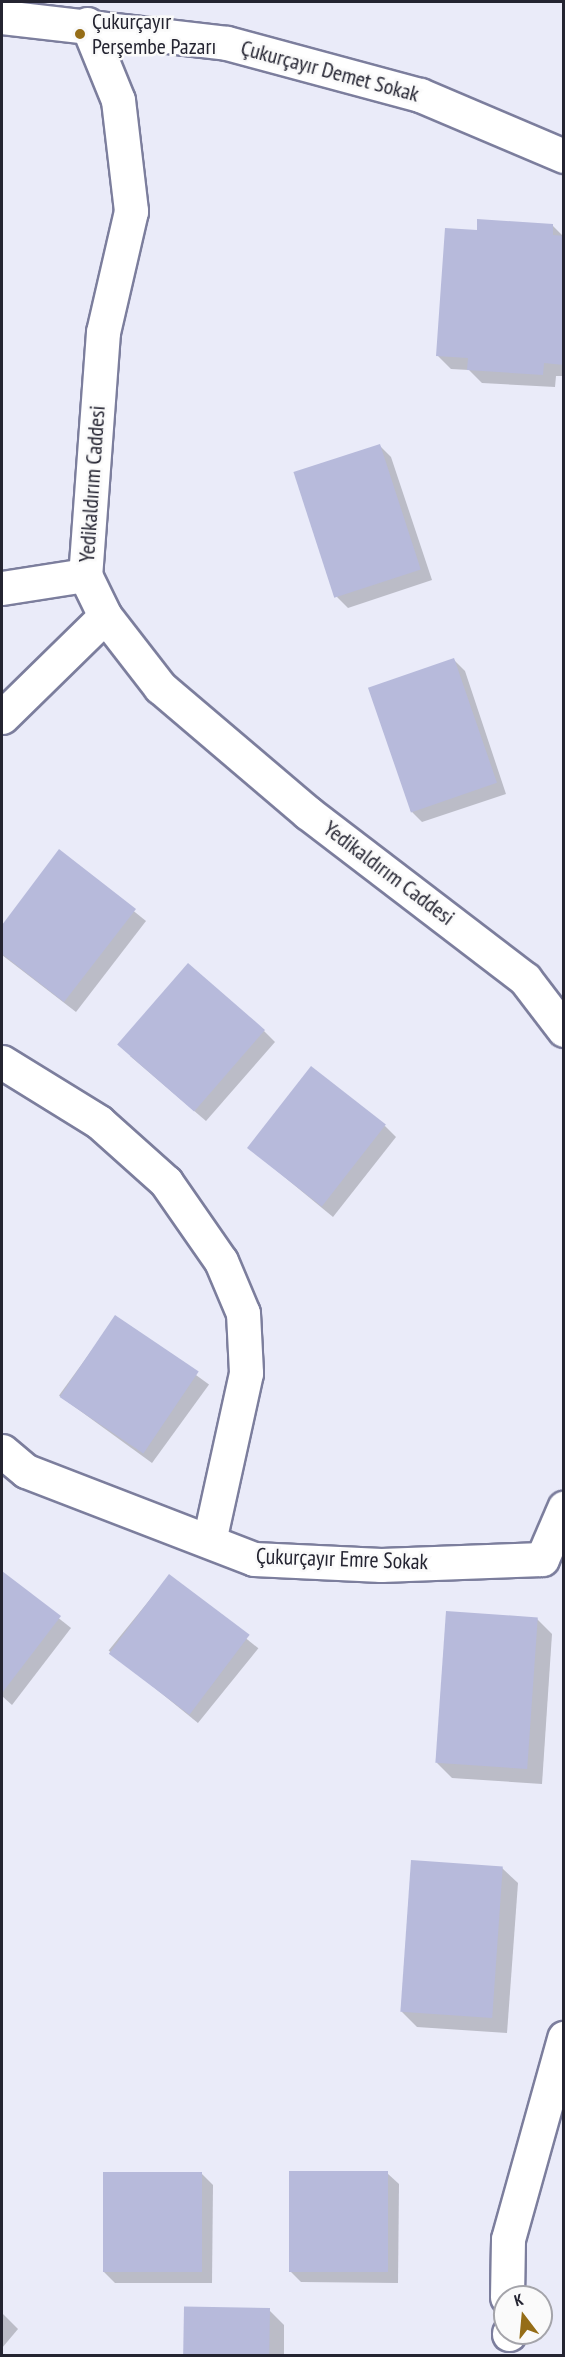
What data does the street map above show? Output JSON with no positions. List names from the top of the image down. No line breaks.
{"streets":{"street":["Çukurçayır Demet Sokak","Yedikaldırım Caddesi","Çukurçayır Emre Sokak"]},"crossings":[["Çukurçayır Demet Sokak","Yedikaldırım Caddesi"]],"places":["Çukurçayır Perşembe Pazarı"],"north":"top"}
